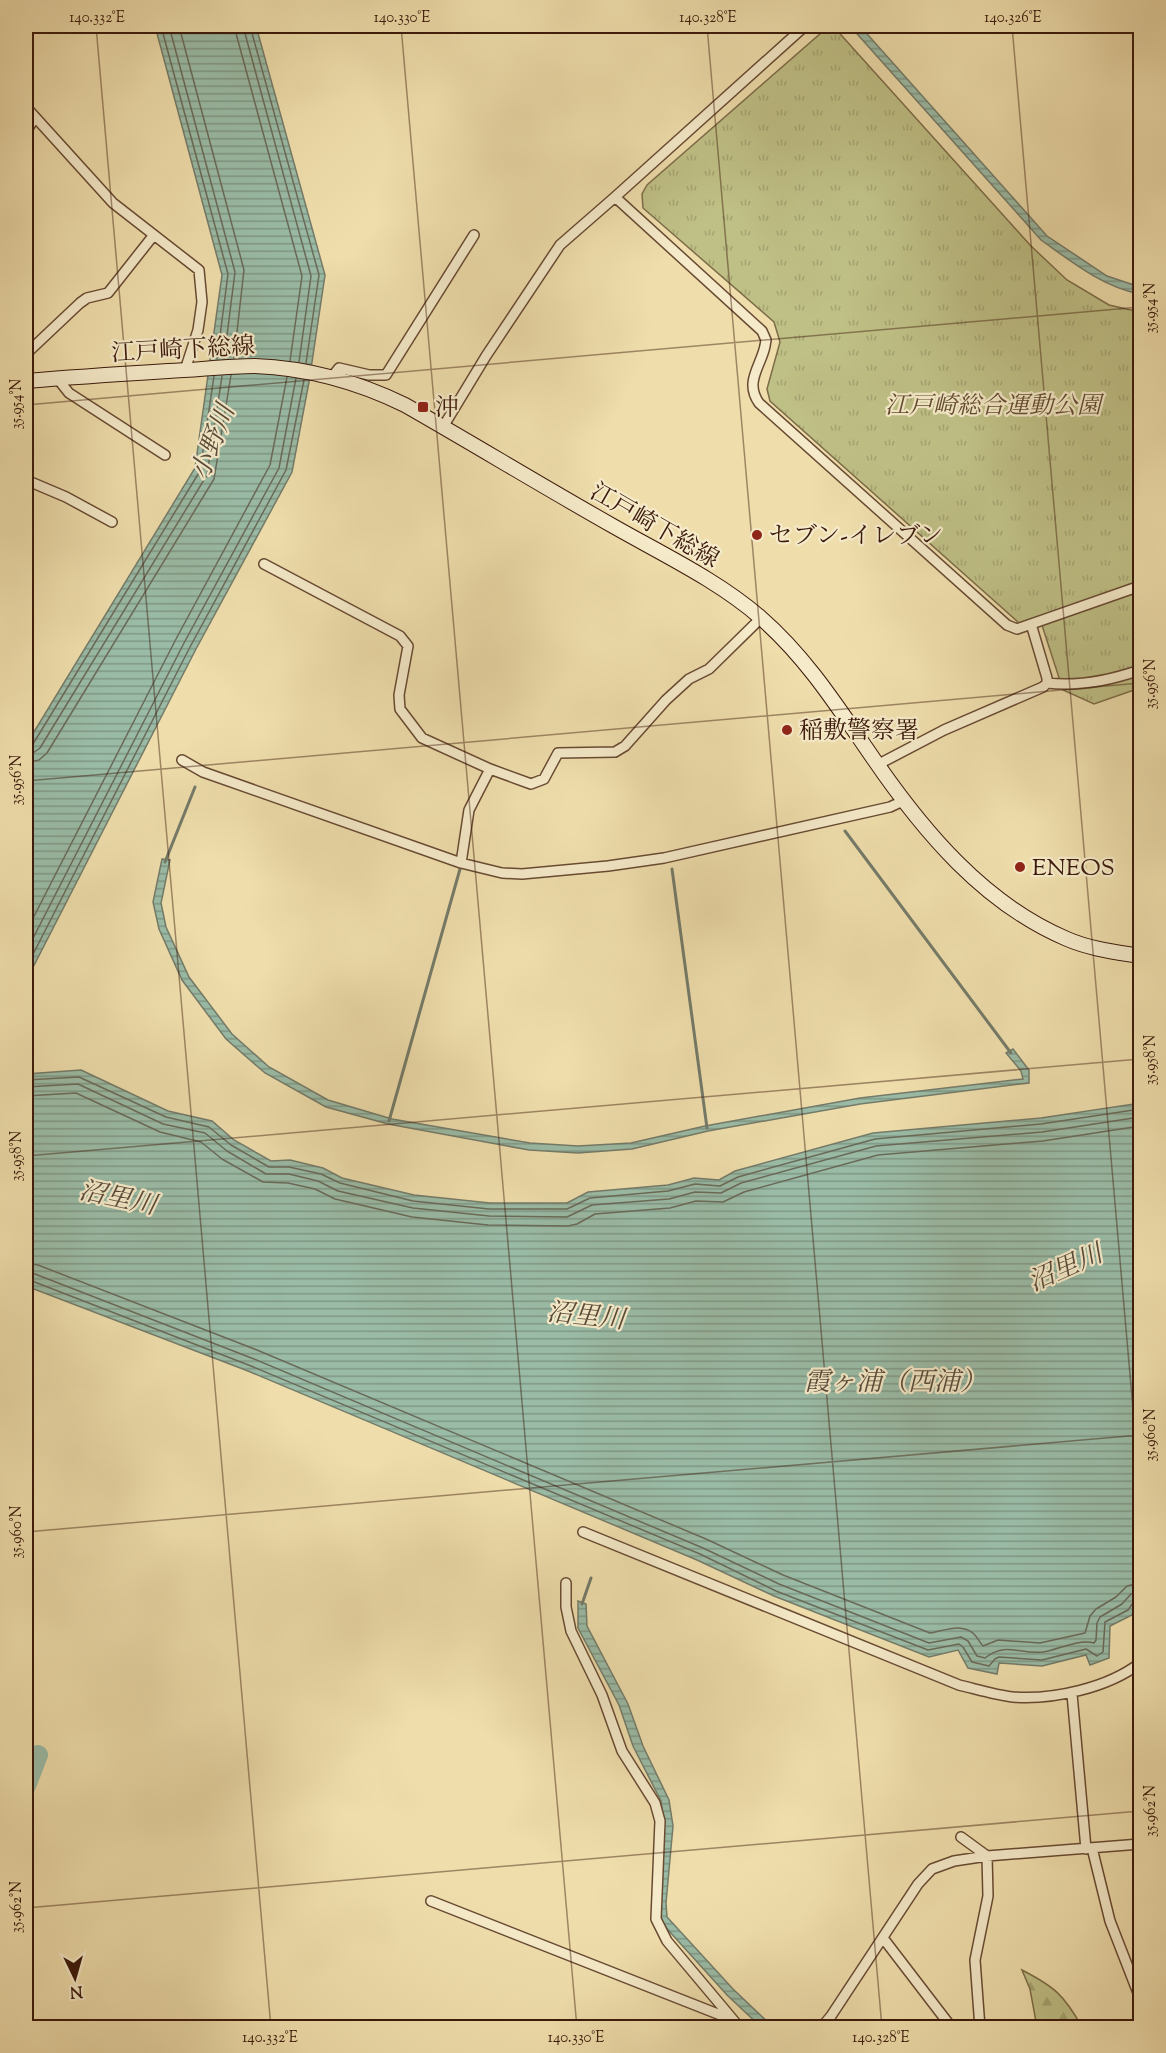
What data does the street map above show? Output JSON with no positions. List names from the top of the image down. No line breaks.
{"streets":{"main road":["江戸崎下総線"]},"water":["小野川","沼里川","霞ヶ浦（西浦）"],"parks":["江戸崎総合運動公園"],"places":{"transit":["沖"],"other":["セブン-イレブン","稲敷警察署","ENEOS"]},"north":"bottom","coordinates":["140.332°E","140.330°E","140.328°E","140.326°E","35.954°N","35.956°N","35.958°N","35.960°N","35.962°N"]}
